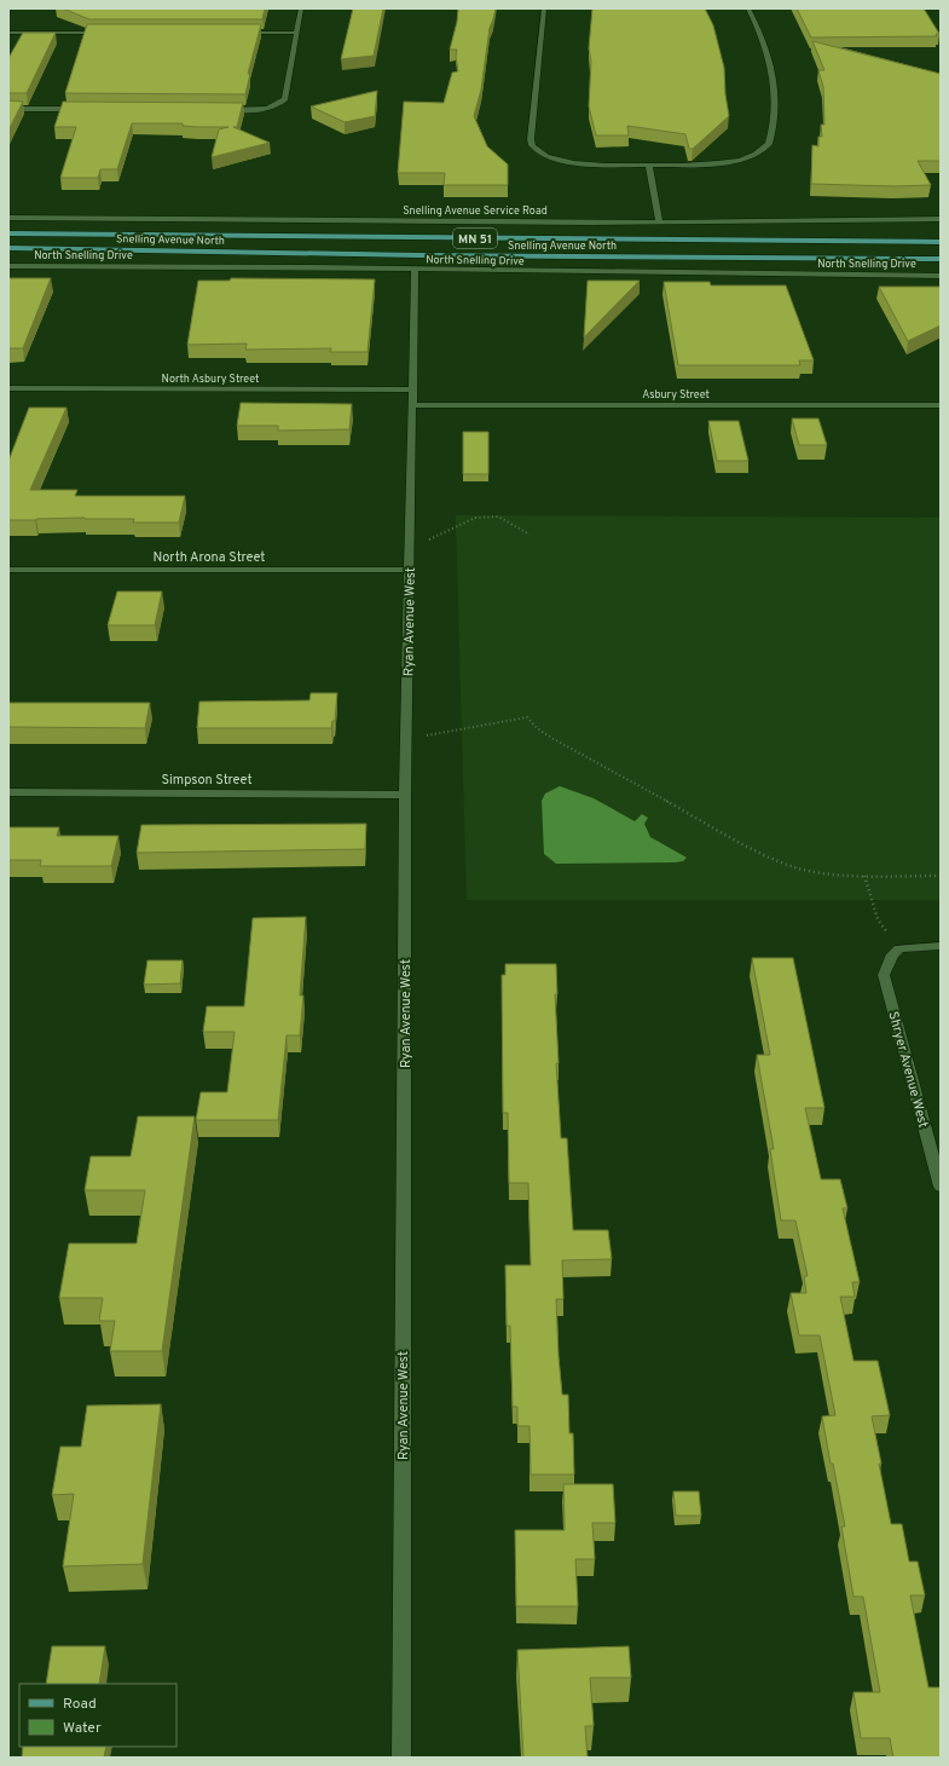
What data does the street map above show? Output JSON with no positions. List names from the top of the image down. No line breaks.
{"streets":{"main road":["MN 51","Snelling Avenue North"],"street":["Snelling Avenue Service Road","North Snelling Drive","North Asbury Street","Asbury Street","North Arona Street","Ryan Avenue West","Simpson Street","Shryer Avenue West"]},"crossings":[["North Snelling Drive","Ryan Avenue West"],["North Asbury Street","Ryan Avenue West"],["Asbury Street","Ryan Avenue West"],["North Arona Street","Ryan Avenue West"],["Ryan Avenue West","Simpson Street"]],"legend":["Road","Water"]}
